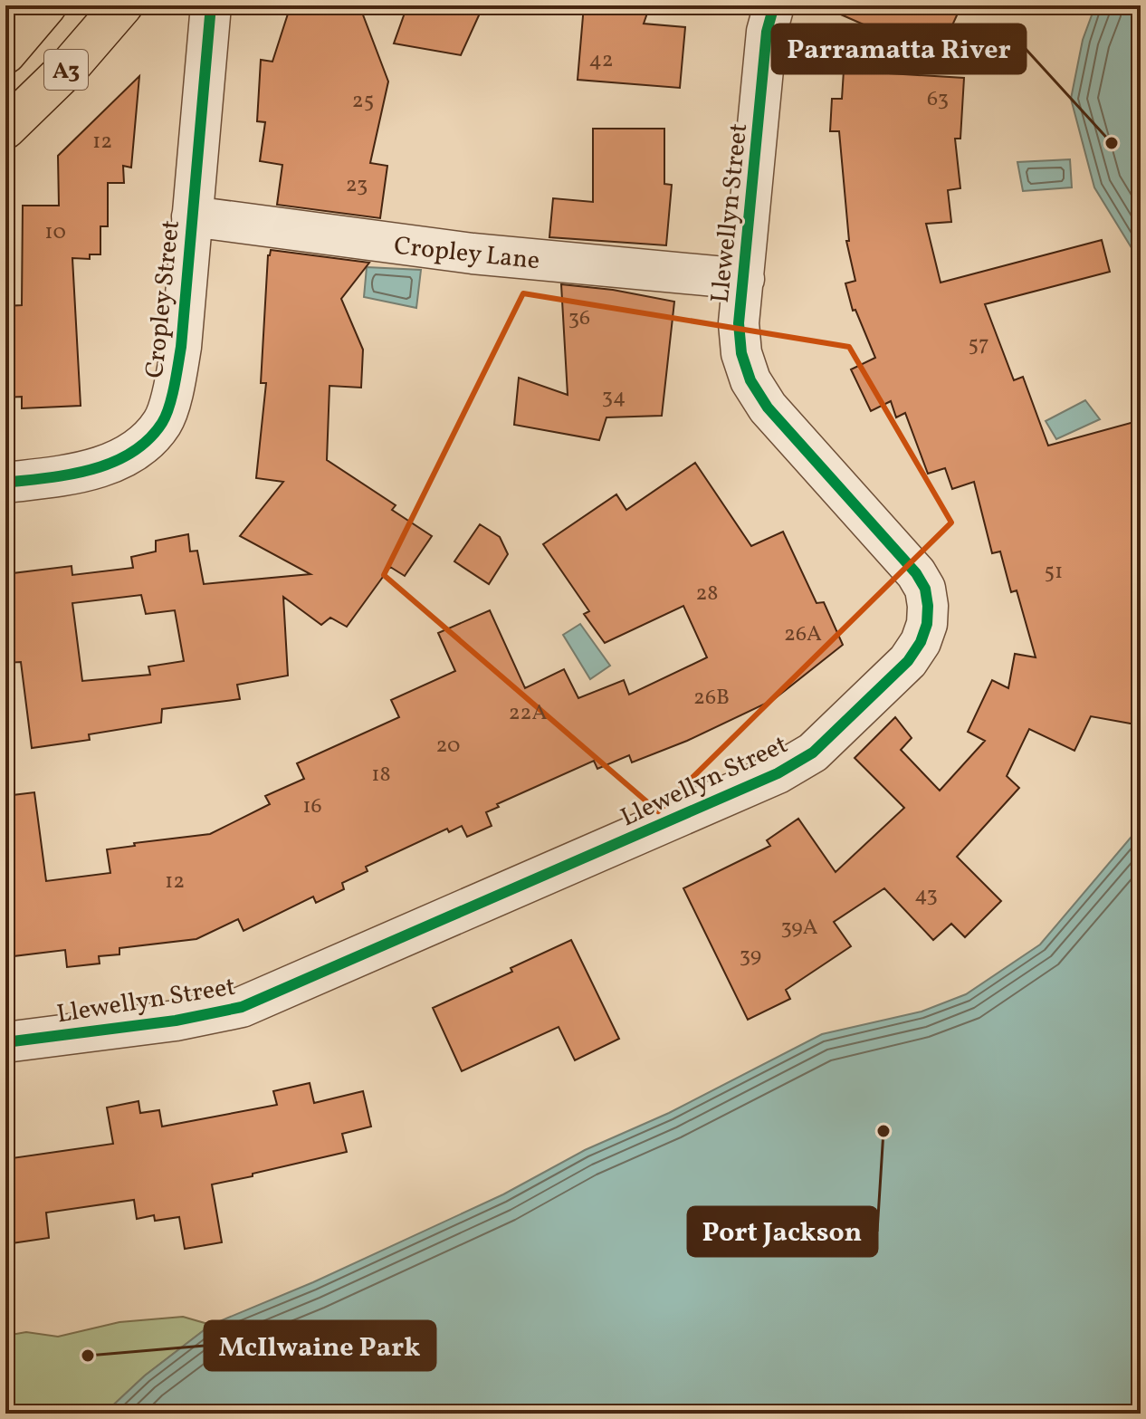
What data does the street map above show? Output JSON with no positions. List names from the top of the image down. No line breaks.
{"streets":{"highway":["A3"],"street":["Llewellyn Street","Cropley Lane","Cropley Street"]},"crossings":[["Llewellyn Street","Cropley Lane"],["Cropley Lane","Cropley Street"]],"places":["Parramatta River","Port Jackson","McIlwaine Park"],"house_numbers":["42","63","25","12","23","10","36","57","34","51","28","26A","26B","22A","20","18","16","12","43","39A","39"]}
